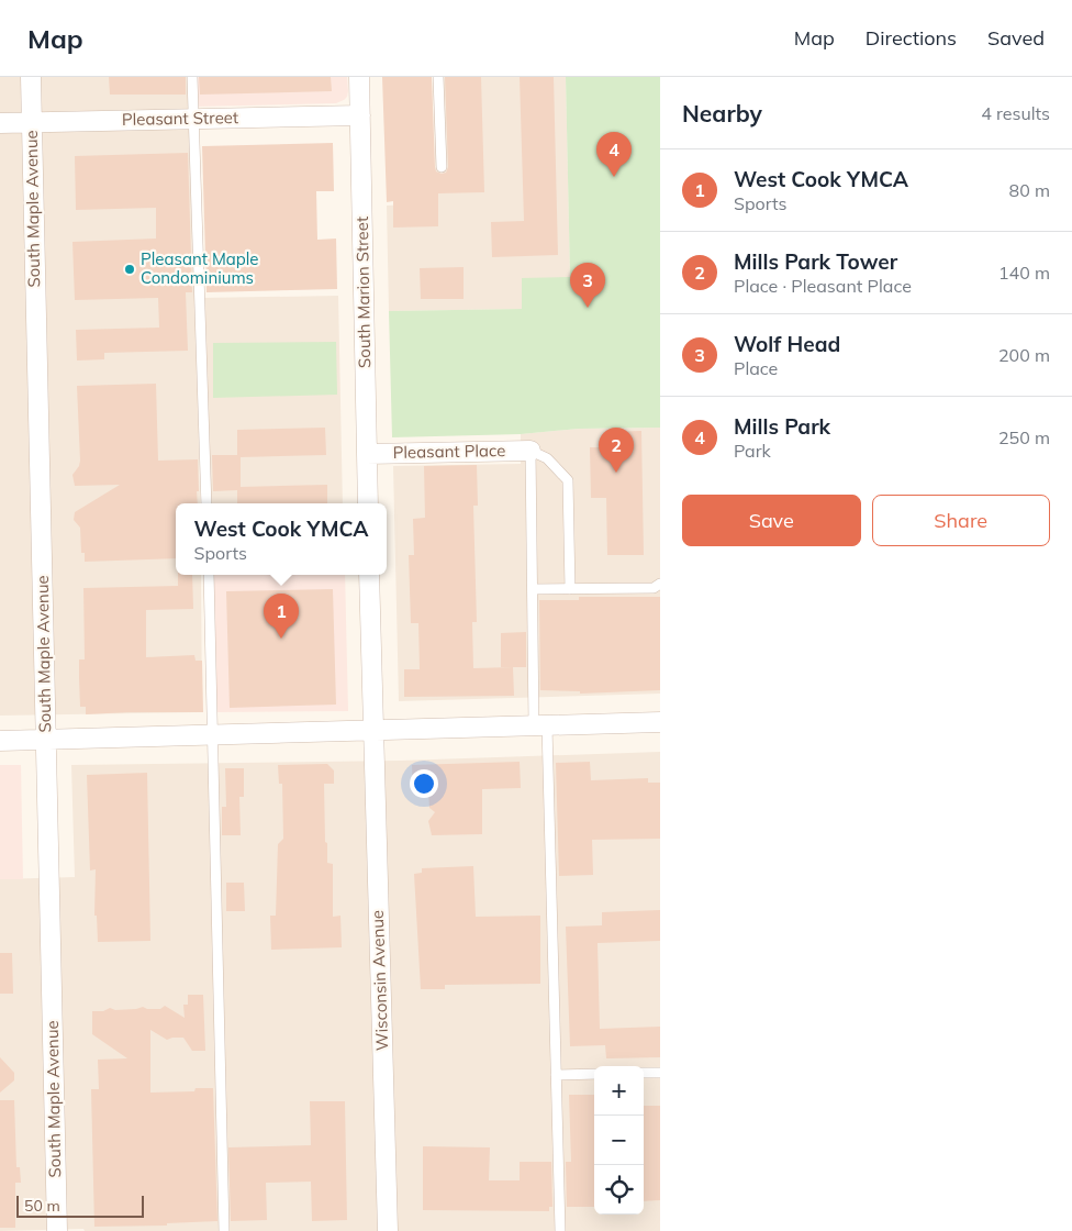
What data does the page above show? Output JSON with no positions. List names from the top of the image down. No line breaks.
{"streets":{"street":["Pleasant Street","South Maple Avenue","South Marion Street","Pleasant Place","Wisconsin Avenue"]},"crossings":[["Pleasant Street","South Maple Avenue"],["Pleasant Street","South Marion Street"],["South Marion Street","Pleasant Place"]],"places":["Pleasant Maple Condominiums"],"scale_bar":"50 m","page":{"header":"Map","nav":["Map","Directions","Saved"],"heading":["Nearby","4 results"],"pins":["4","3","2","1"],"list":[{"mark":"1","name":"West Cook YMCA","note":"Sports","value":"80 m"},{"mark":"2","name":"Mills Park Tower","note":"Place · Pleasant Place","value":"140 m"},{"mark":"3","name":"Wolf Head","note":"Place","value":"200 m"},{"mark":"4","name":"Mills Park","note":"Park","value":"250 m"}],"buttons":["Save","Share"],"popup":["West Cook YMCA","Sports"],"map_buttons":["+","−"],"scale":"50 m"}}
